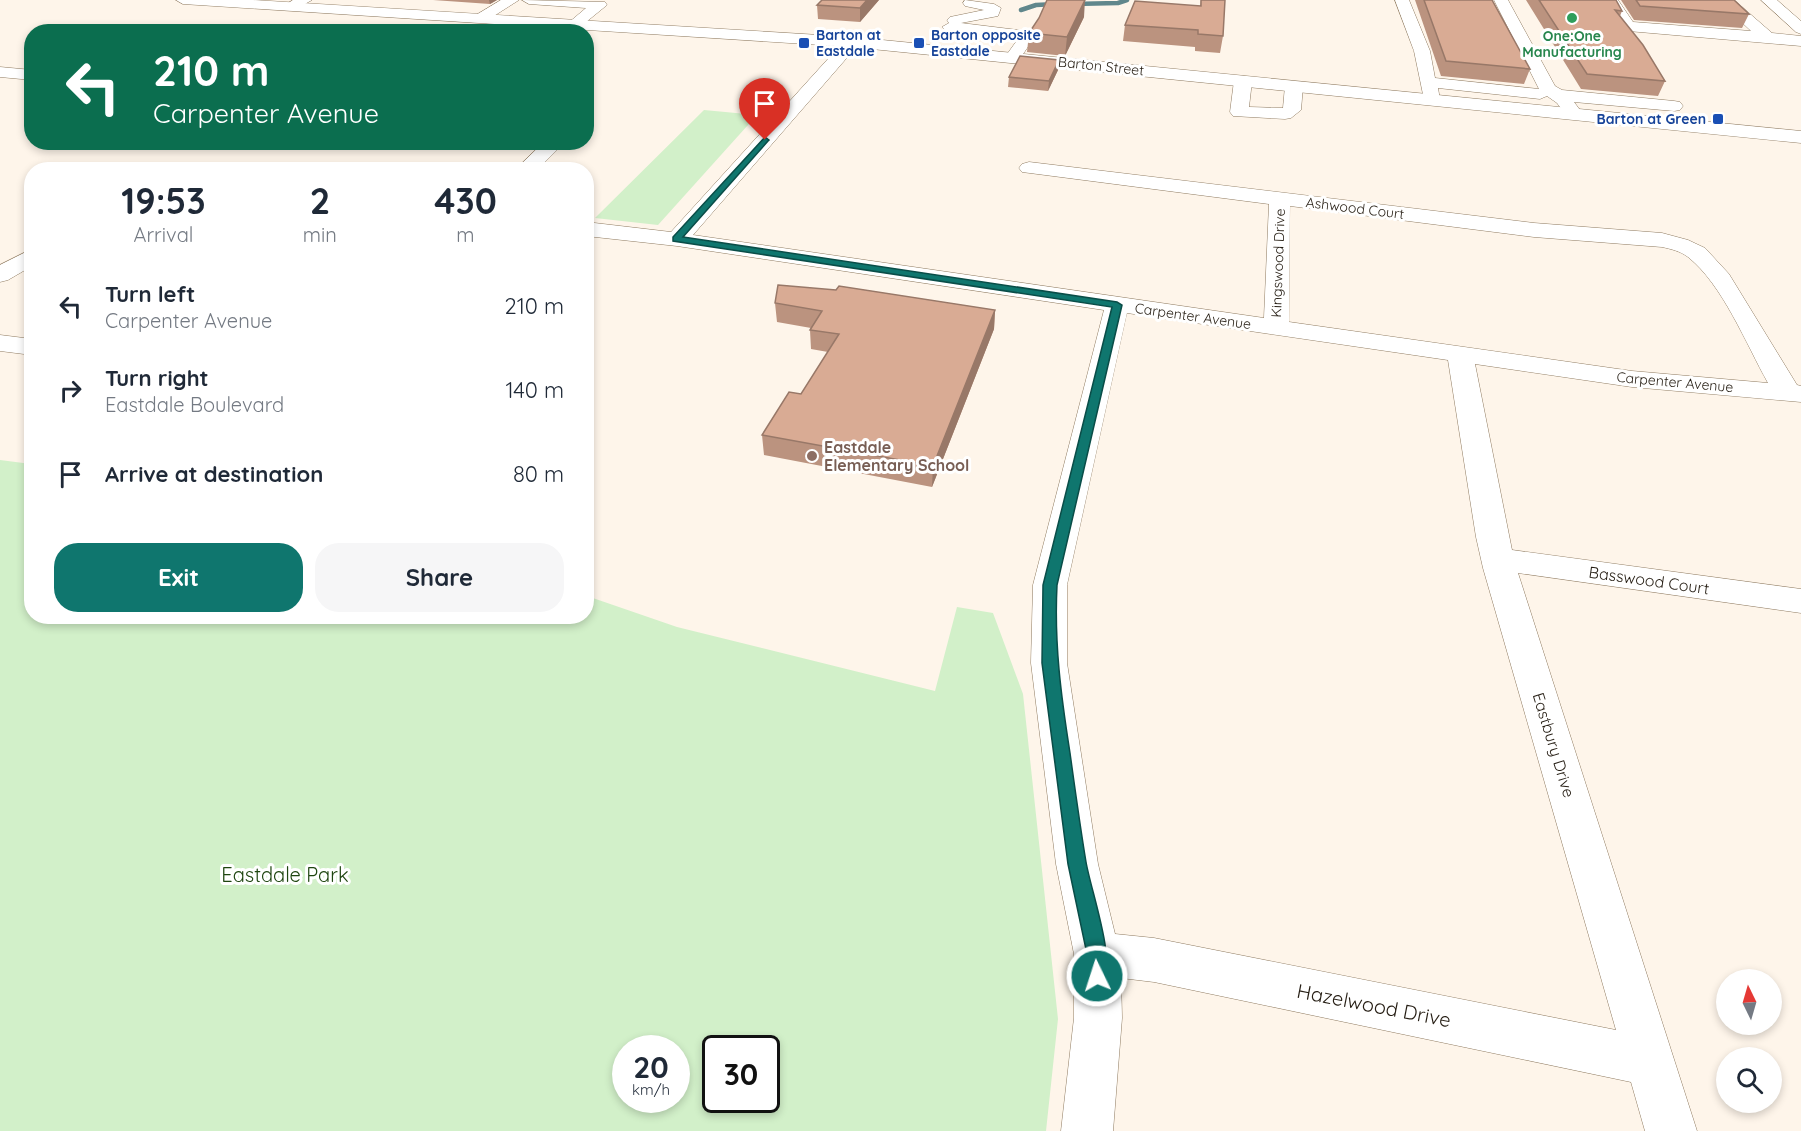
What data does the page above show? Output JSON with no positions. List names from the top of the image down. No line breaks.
{"streets":{"street":["Barton Street","Ashwood Court","Kingswood Drive","Carpenter Avenue","Basswood Court","Eastbury Drive","Hazelwood Drive"]},"crossings":[["Ashwood Court","Kingswood Drive"],["Ashwood Court","Carpenter Avenue"],["Kingswood Drive","Carpenter Avenue"],["Carpenter Avenue","Eastbury Drive"],["Basswood Court","Eastbury Drive"],["Eastbury Drive","Hazelwood Drive"]],"parks":["Eastdale Park"],"places":{"other":["One:One Manufacturing","Eastdale Elementary School"],"transit":["Barton at Eastdale","Barton opposite Eastdale","Barton at Green"]},"north":"top","page":{"turn":["210 m","Carpenter Avenue"],"eta":["19:53","Arrival","2","min","430","m"],"list":[{"name":"Turn left","note":"Carpenter Avenue","value":"210 m"},{"name":"Turn right","note":"Eastdale Boulevard","value":"140 m"},{"name":"Arrive at destination","value":"80 m"}],"buttons":["Exit","Share"],"speed":"20 km/h","limit":"30"}}
